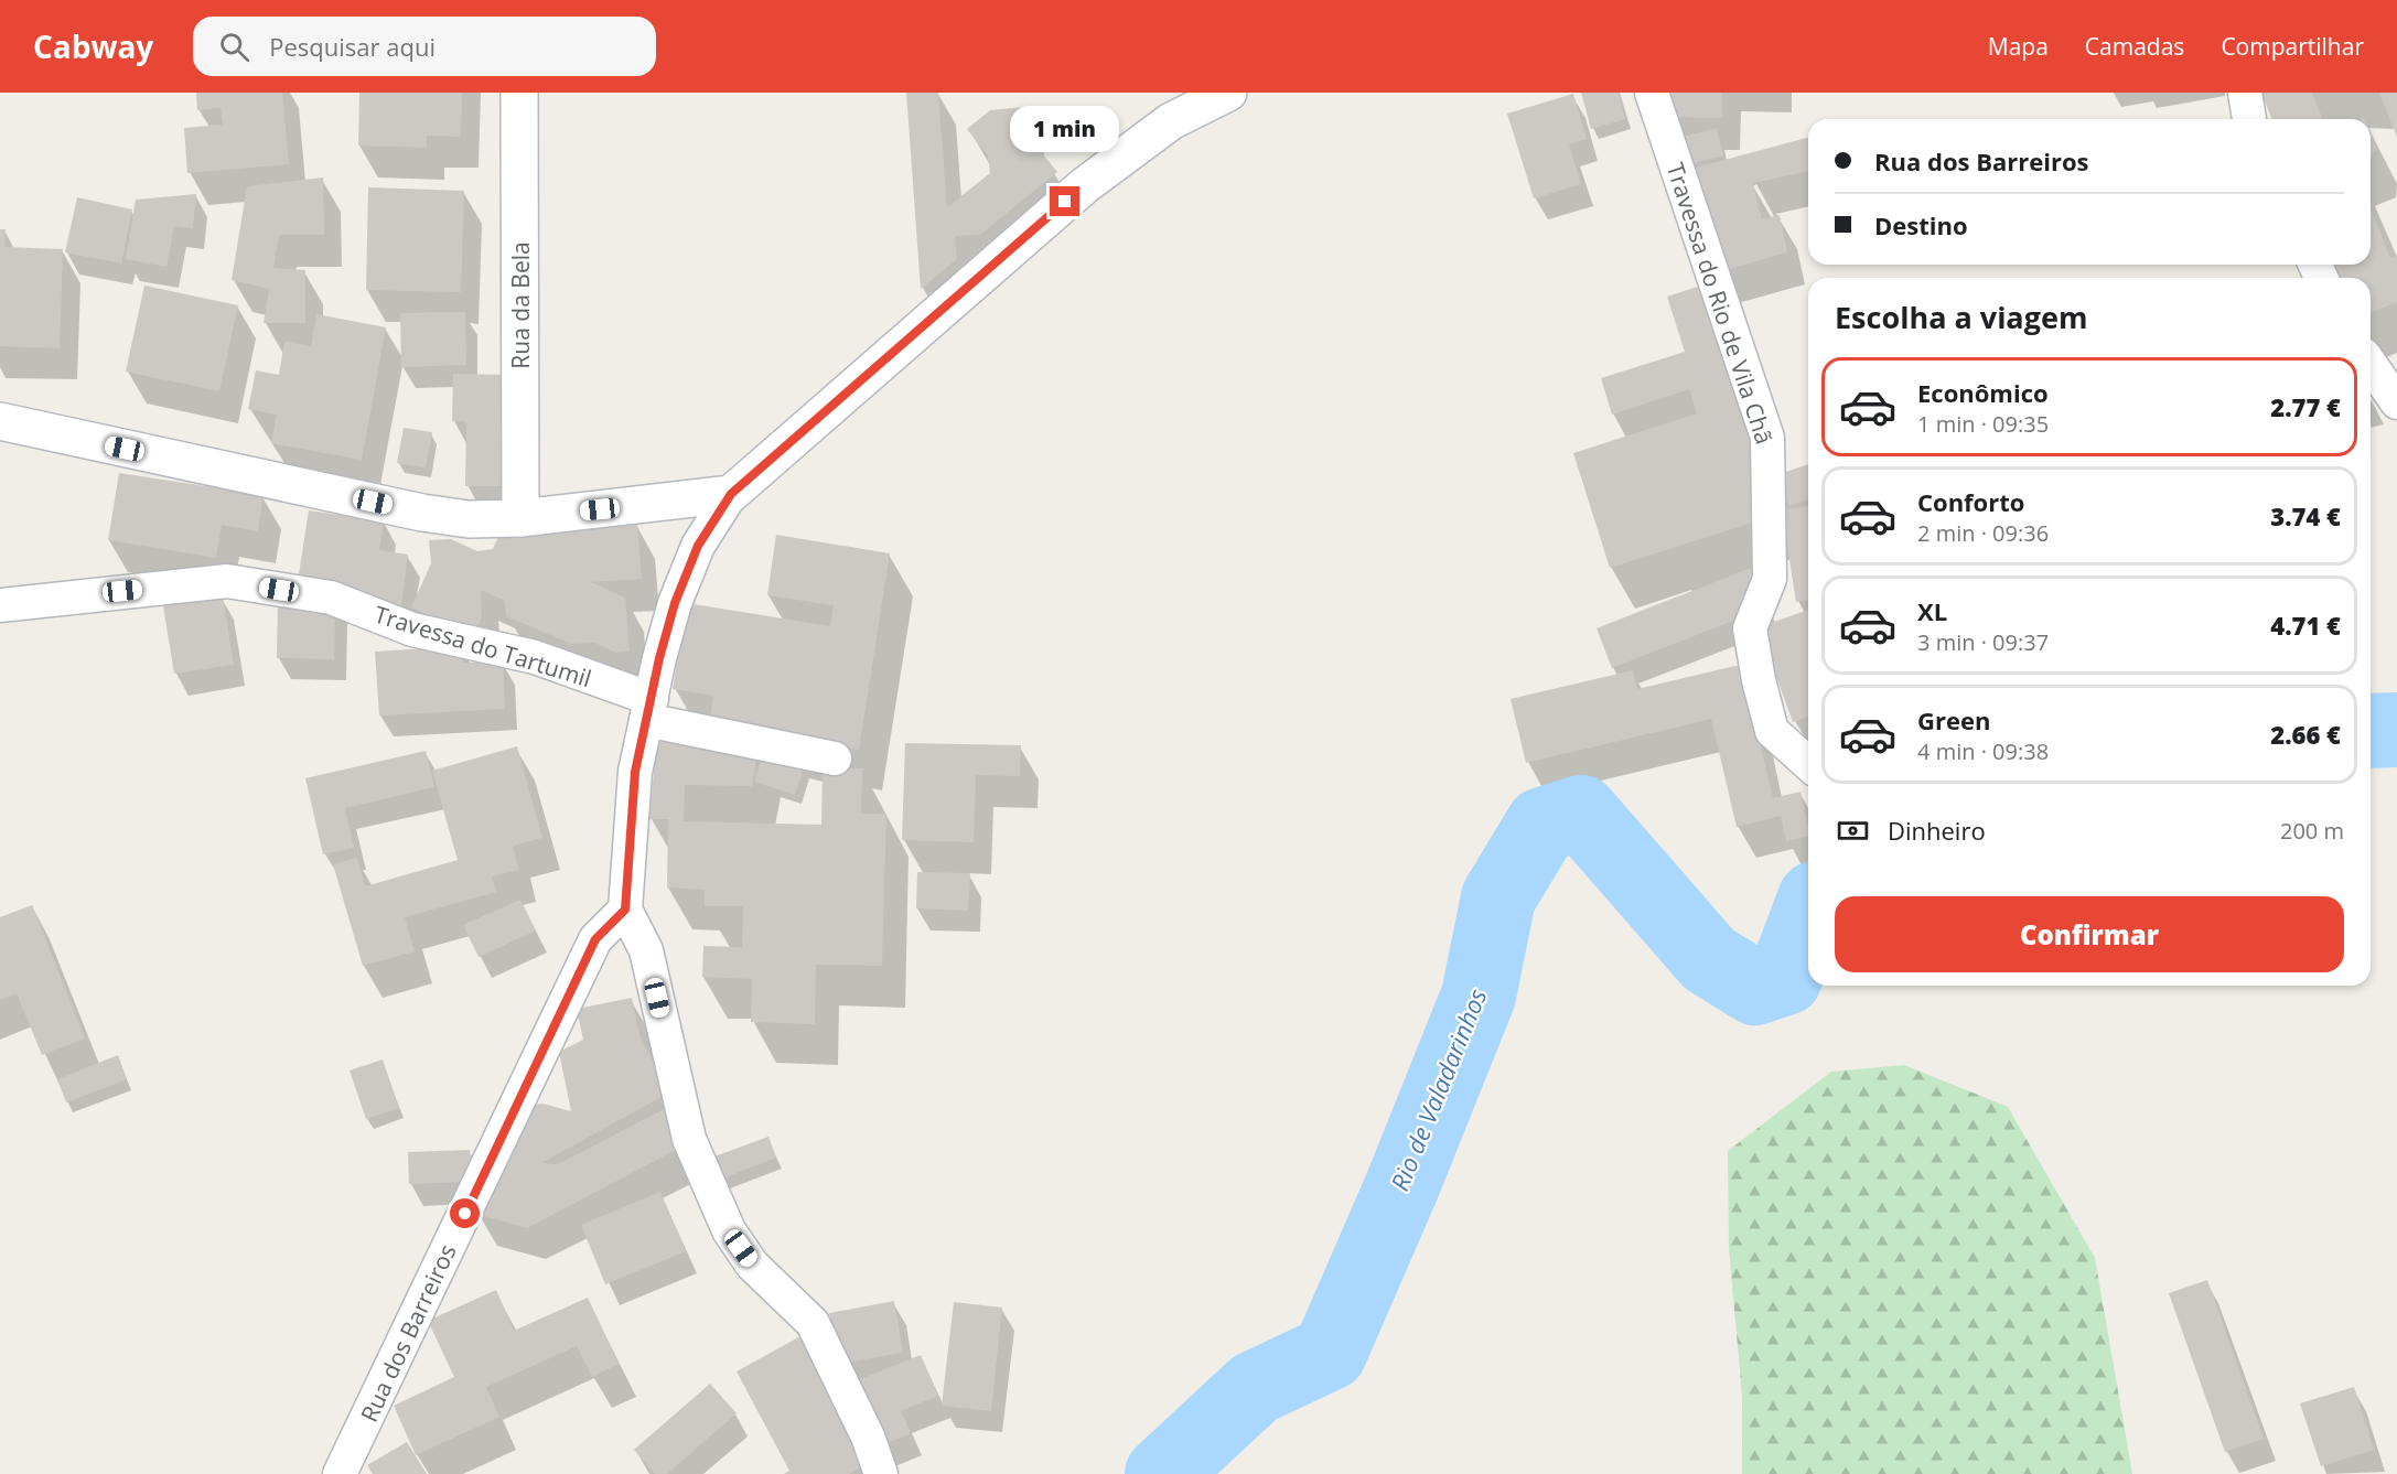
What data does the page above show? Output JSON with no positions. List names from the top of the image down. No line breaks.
{"streets":{"main road":["Rua da Bela"],"street":["Travessa do Rio de Vila Chã","Travessa do Tartumil","Rua dos Barreiros"]},"water":["Rio de Valadarinhos"],"page":{"header":"Cabway","search":"Pesquisar aqui","nav":["Mapa","Camadas","Compartilhar"],"bubble":"1 min","banner":["Rua dos Barreiros","Destino"],"heading":"Escolha a viagem","list":[{"name":"Econômico","note":"1 min · 09:35","value":"2.77 €"},{"name":"Conforto","note":"2 min · 09:36","value":"3.74 €"},{"name":"XL","note":"3 min · 09:37","value":"4.71 €"},{"name":"Green","note":"4 min · 09:38","value":"2.66 €"}],"pay":["Dinheiro","200 m"],"buttons":"Confirmar"}}
